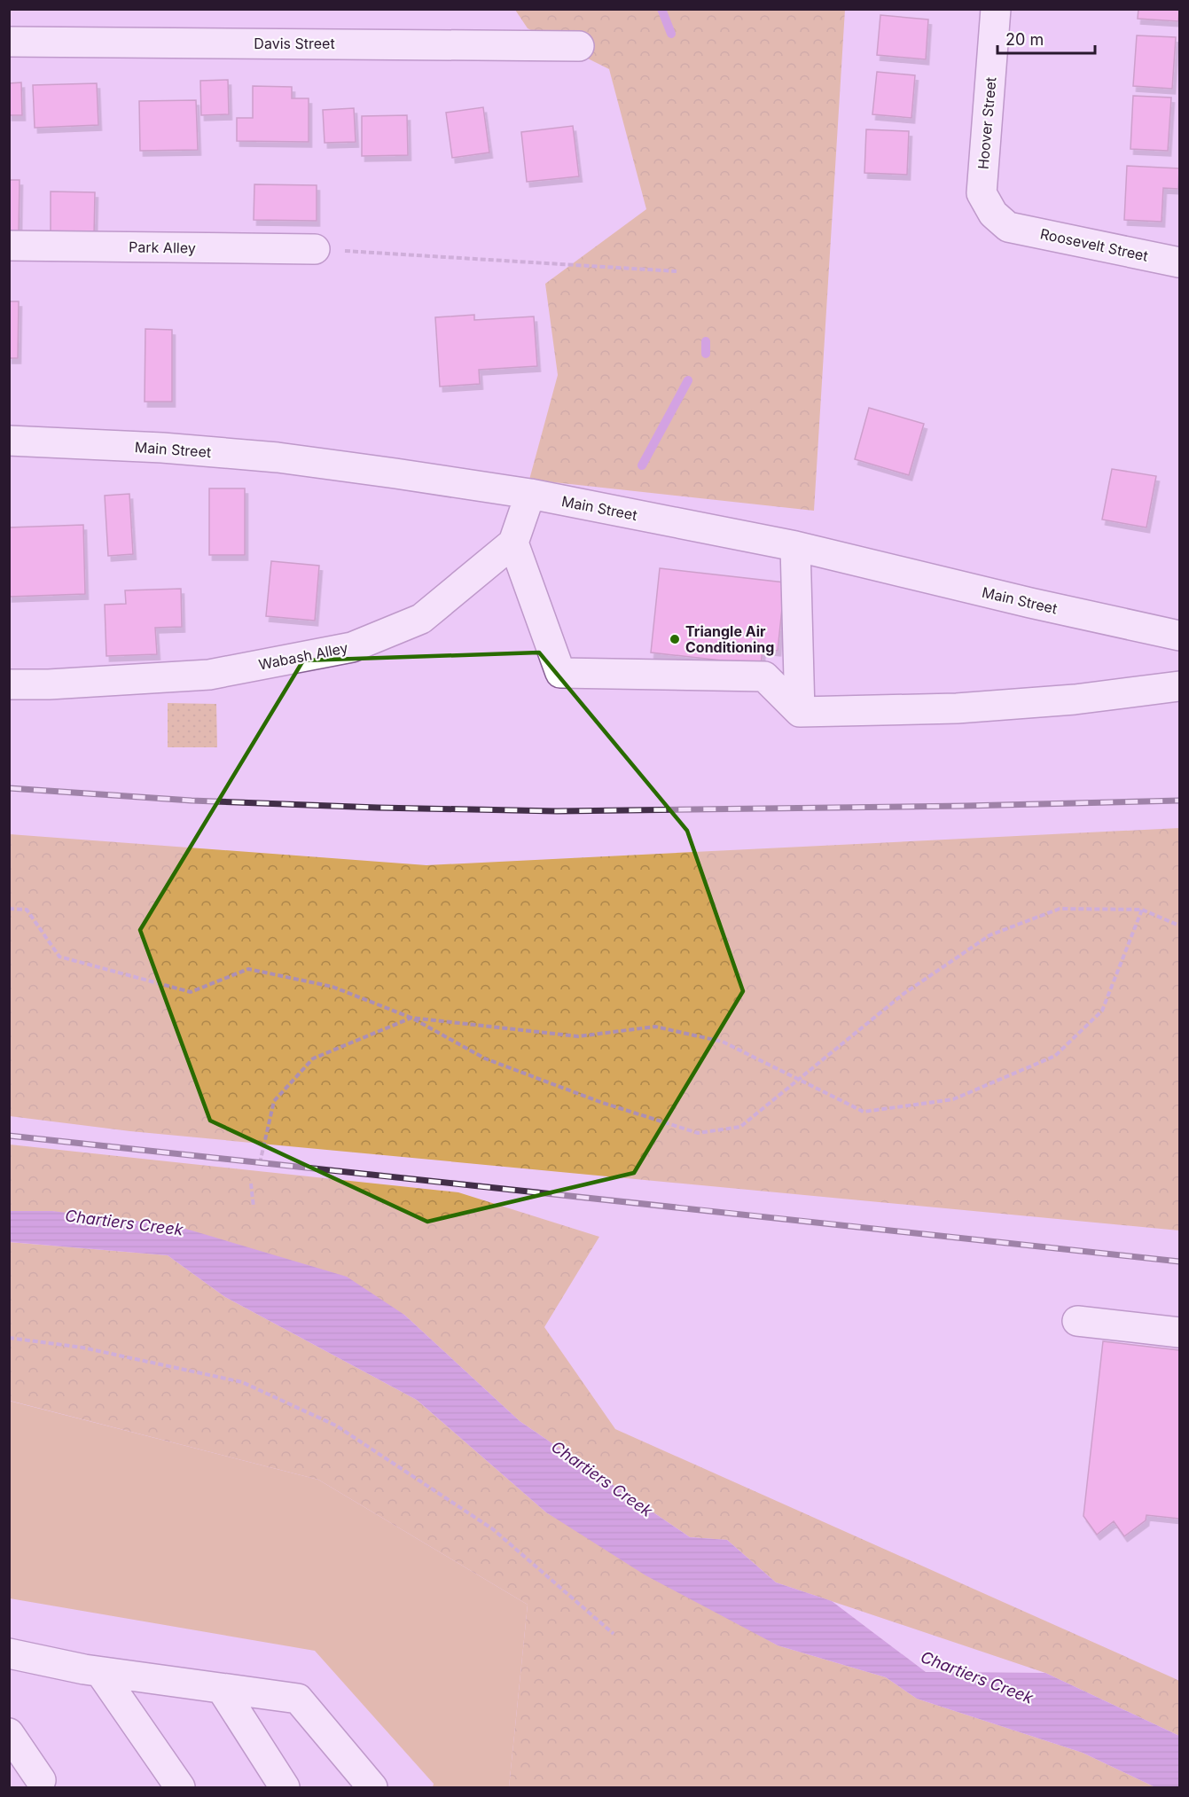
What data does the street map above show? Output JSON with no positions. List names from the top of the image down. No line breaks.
{"streets":{"street":["Davis Street","Hoover Street","Roosevelt Street","Park Alley","Main Street","Wabash Alley"]},"crossings":[["Hoover Street","Roosevelt Street"]],"water":["Chartiers Creek"],"places":["Triangle Air Conditioning"],"scale_bar":"20 m"}
